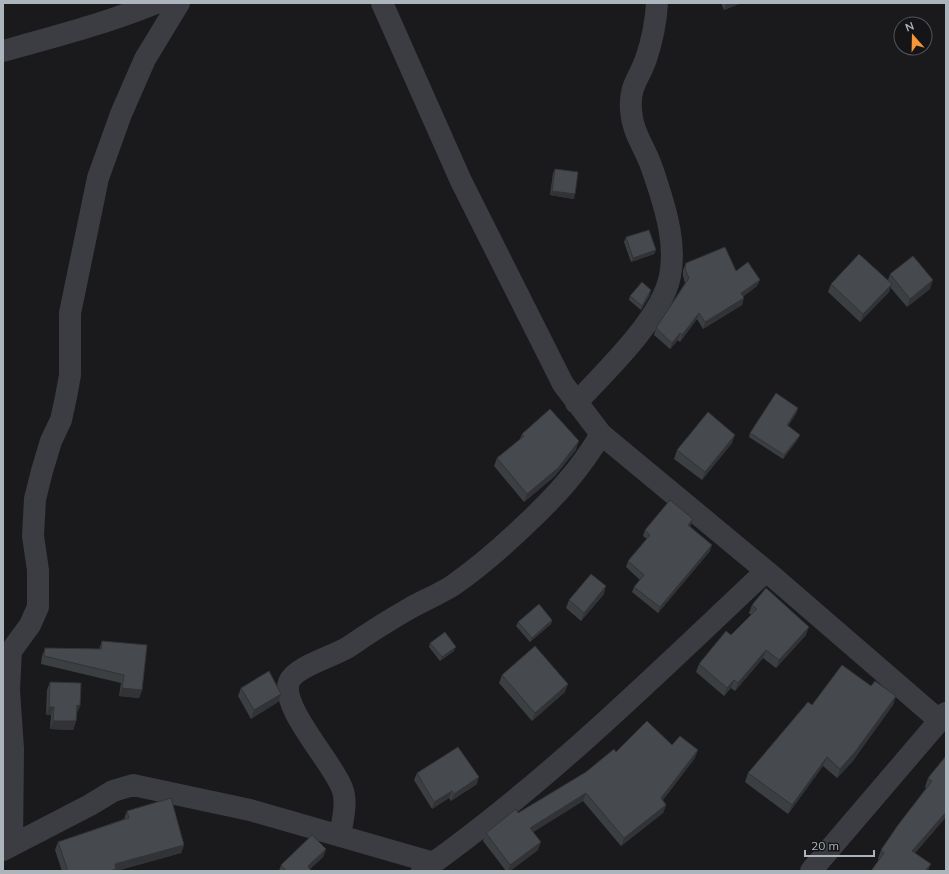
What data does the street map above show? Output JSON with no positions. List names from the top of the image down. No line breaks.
{"scale_bar":"20 m","north":"top"}
